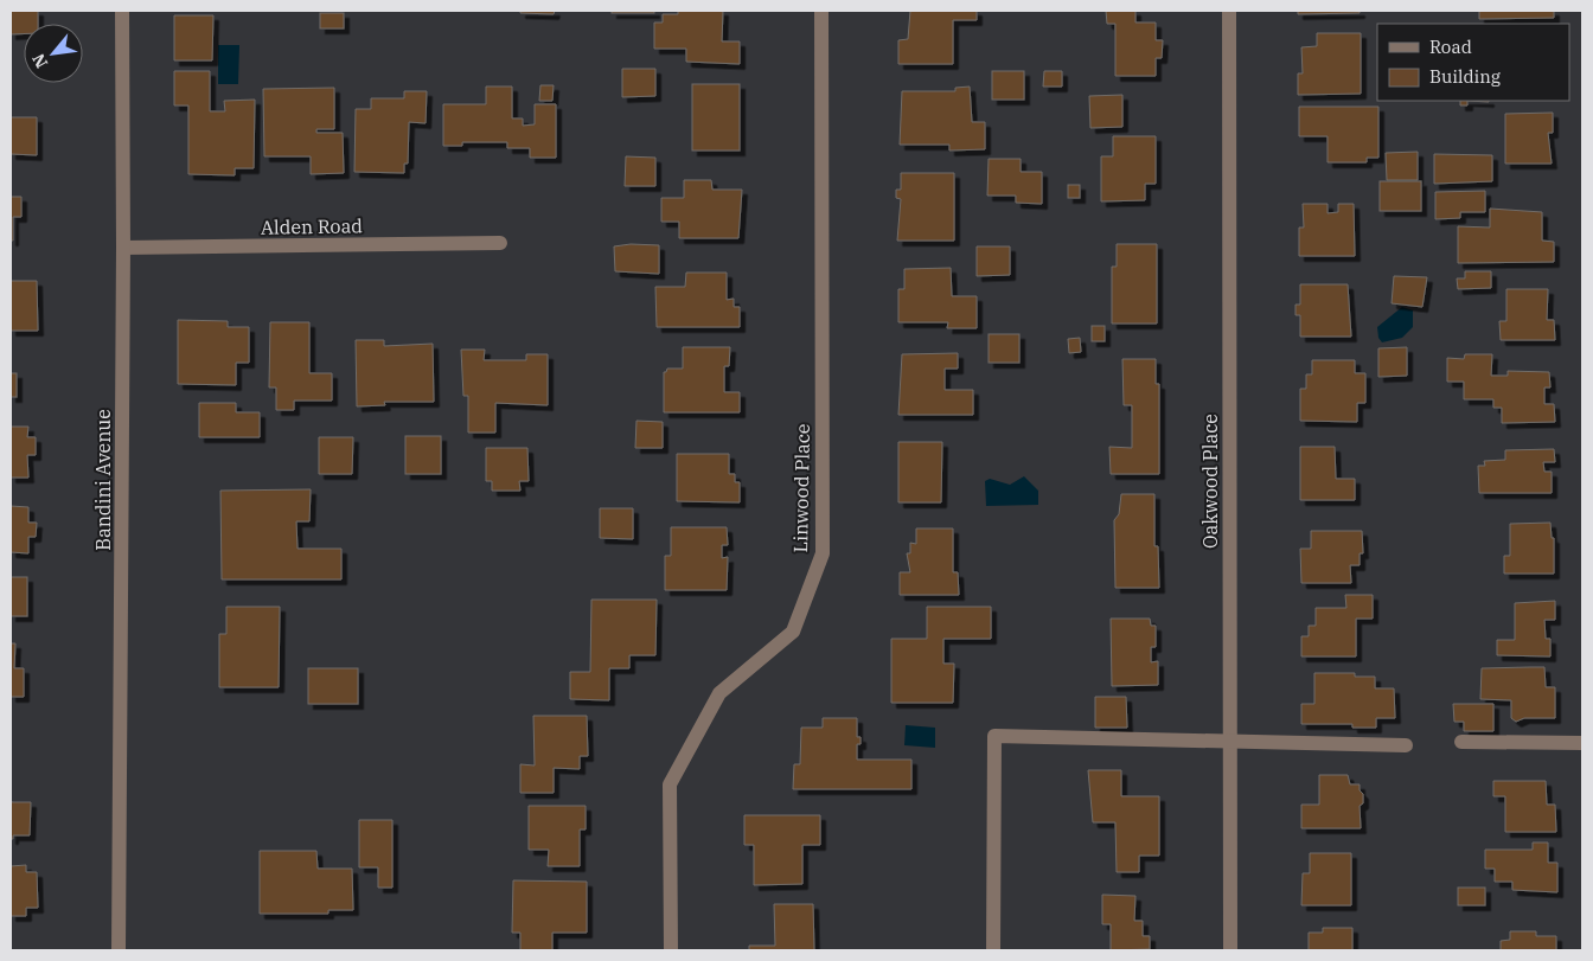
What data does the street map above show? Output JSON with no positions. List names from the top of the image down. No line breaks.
{"streets":{"street":["Alden Road","Bandini Avenue","Oakwood Place","Linwood Place"]},"crossings":[["Alden Road","Bandini Avenue"]],"legend":["Road","Building"],"north":"bottom left"}
